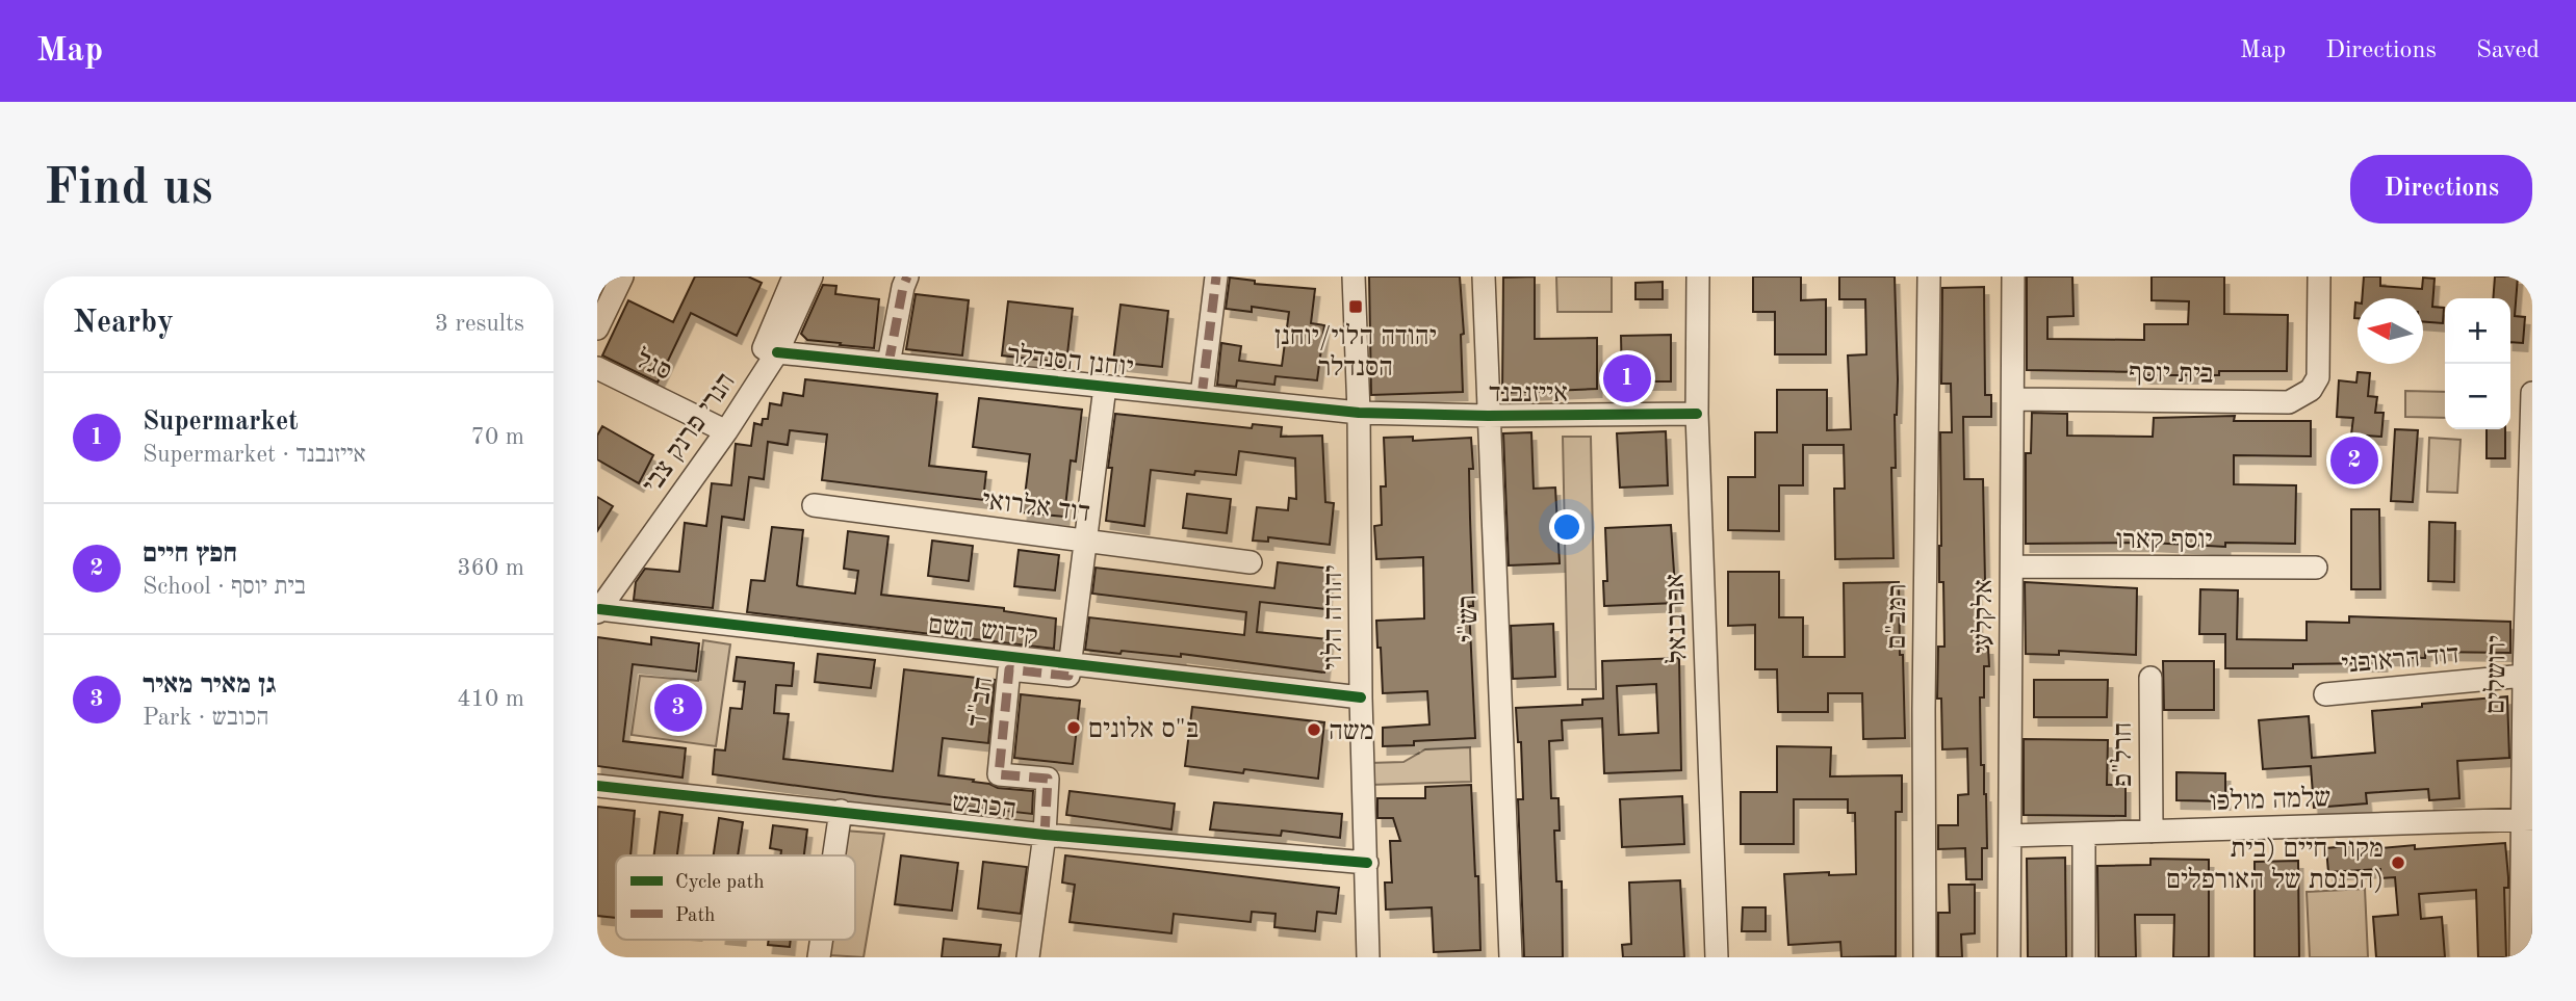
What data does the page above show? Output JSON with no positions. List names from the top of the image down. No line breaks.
{"streets":{"street":["יוחנן הסנדלר","סגל","בית יוסף","אייזנבנד","הנרי פרנק צבי","דוד אלרואי","יוסף קארו","רמב\"ם","אלקלעי","יהודה הלוי","רש\"י","אברבנאל","קידוש השם","דוד הראובני","ירושלים","חב\"ד","חרל\"פ","שלמה מולכו","הכובש"]},"crossings":[["יוחנן הסנדלר","אייזנבנד"],["יוחנן הסנדלר","הנרי פרנק צבי"],["יוחנן הסנדלר","יהודה הלוי"],["סגל","הנרי פרנק צבי"],["בית יוסף","אלקלעי"],["אייזנבנד","יהודה הלוי"],["אייזנבנד","רש\"י"],["אייזנבנד","אברבנאל"],["הנרי פרנק צבי","קידוש השם"],["יוסף קארו","אלקלעי"],["אלקלעי","שלמה מולכו"],["יהודה הלוי","קידוש השם"],["יהודה הלוי","הכובש"],["קידוש השם","חב\"ד"],["דוד הראובני","ירושלים"],["ירושלים","שלמה מולכו"],["חב\"ד","הכובש"],["חרל\"פ","שלמה מולכו"]],"places":{"transit":["יהודה הלוי/יוחנן הסנדלר"],"other":["ב\"ס אלונים","משה","מקור חיים (בית הכנסת של האורפלים)"]},"legend":["Cycle path","Path"],"north":"left","page":{"header":"Map","nav":["Map","Directions","Saved"],"buttons":"Directions","title":"Find us","heading":["Nearby","3 results"],"map_buttons":["+","−"],"pins":["1","2","3"],"list":[{"mark":"1","name":"Supermarket","note":"Supermarket · אייזנבנד","value":"70 m"},{"mark":"2","name":"חפץ חיים","note":"School · בית יוסף","value":"360 m"},{"mark":"3","name":"גן מאיר מאיר","note":"Park · הכובש","value":"410 m"}]}}
